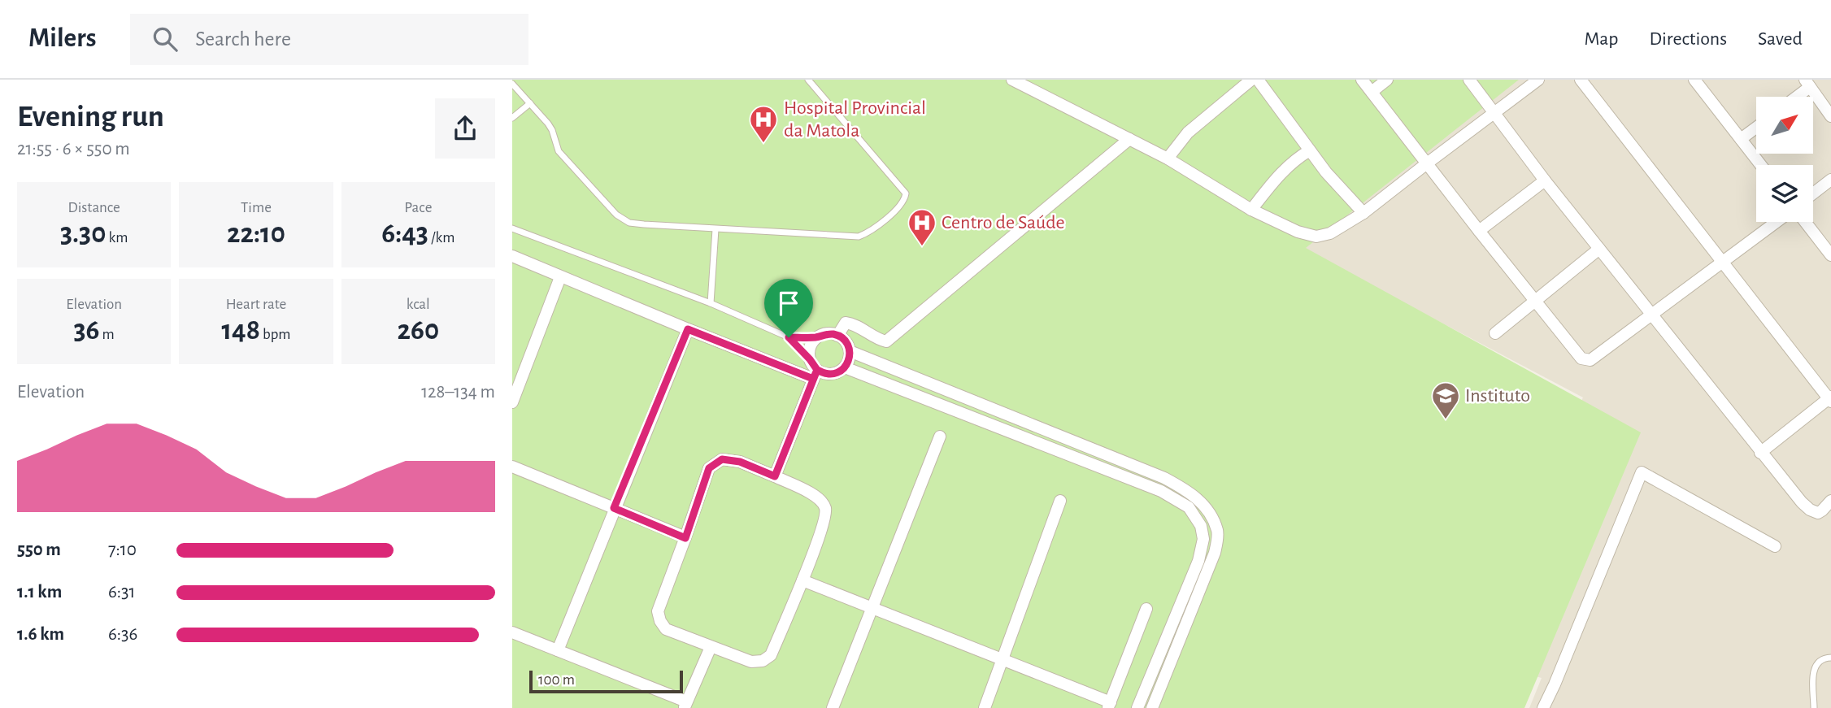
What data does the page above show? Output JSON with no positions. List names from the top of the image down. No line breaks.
{"places":{"hospital":["Hospital Provincial da Matola","Centro de Saúde"],"school or university":["Instituto"]},"scale_bar":"100 m","north":"top right","page":{"header":"Milers","search":"Search here","nav":["Map","Directions","Saved"],"heading":["Evening run","21:55 · 6 × 550 m"],"stats":[["Distance","3.30 km"],["Time","22:10"],["Pace","6:43 /km"],["Elevation","36 m"],["Heart rate","148 bpm"],["kcal","260"]],"chart":["Elevation","128–134 m"],"list":[{"name":"550 m","note":"7:10"},{"name":"1.1 km","note":"6:31"},{"name":"1.6 km","note":"6:36"}],"scale":"100 m"}}
